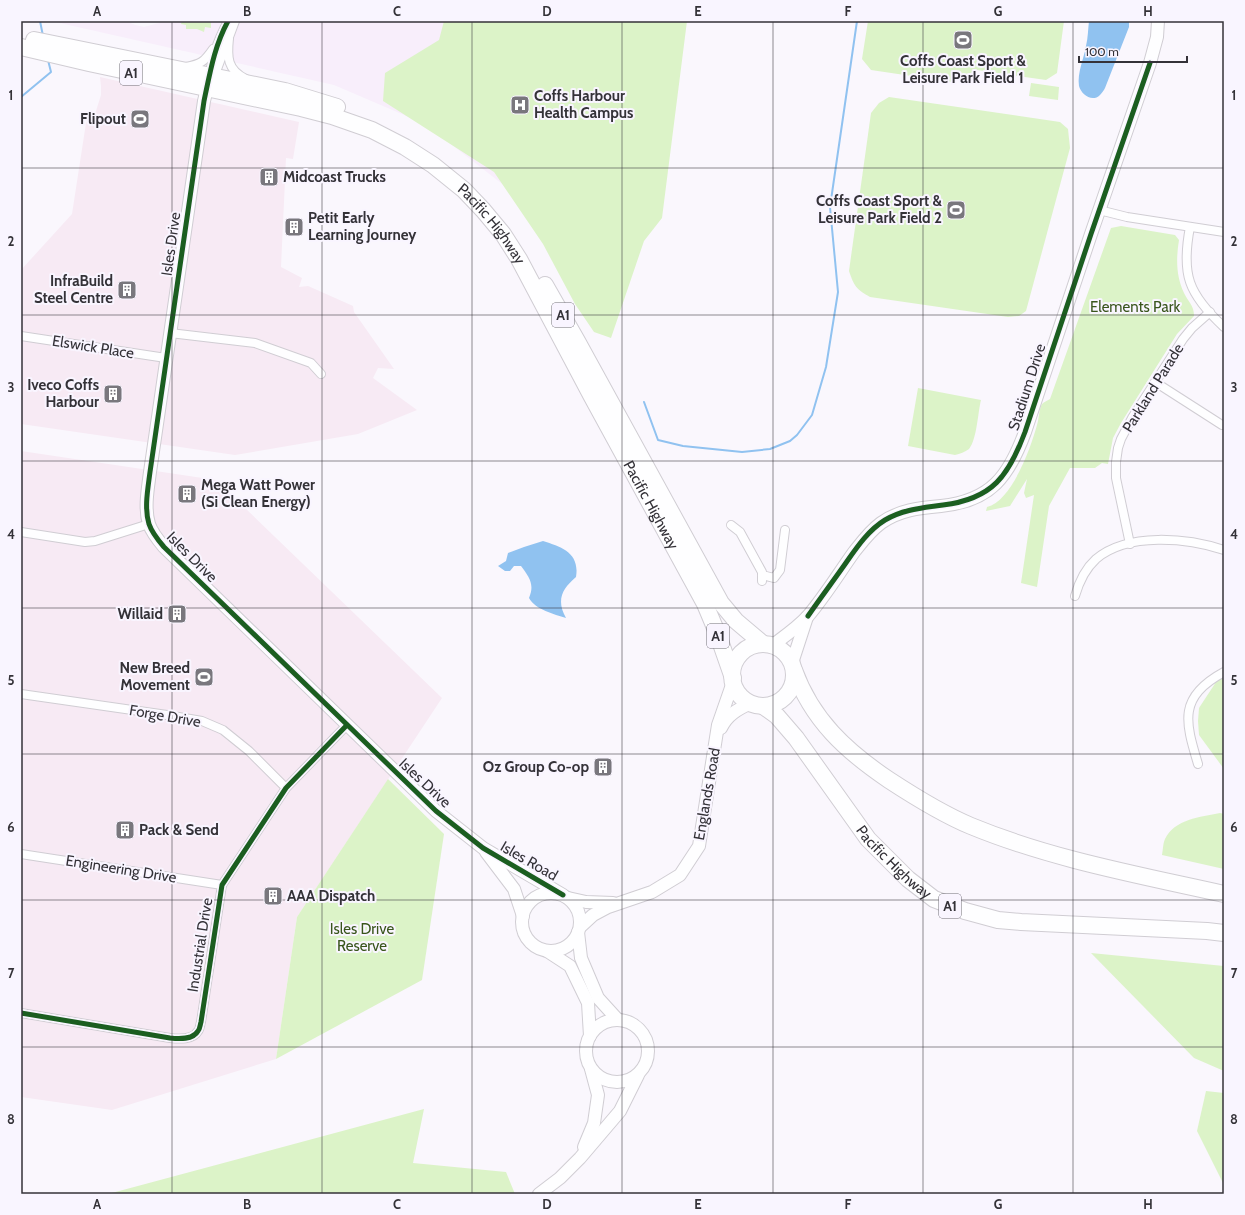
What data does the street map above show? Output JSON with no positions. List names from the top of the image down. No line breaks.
{"streets":{"highway":["A1","Pacific Highway"],"street":["Isles Drive","Elswick Place","Stadium Drive","Parkland Parade","Forge Drive","Englands Road","Isles Road","Engineering Drive","Industrial Drive"]},"crossings":[["A1","Pacific Highway"],["A1","Stadium Drive"],["A1","Englands Road"],["Pacific Highway","Isles Drive"],["Pacific Highway","Stadium Drive"],["Pacific Highway","Englands Road"],["Isles Drive","Elswick Place"],["Isles Drive","Isles Road"],["Isles Drive","Industrial Drive"],["Stadium Drive","Englands Road"],["Forge Drive","Industrial Drive"],["Englands Road","Isles Road"],["Engineering Drive","Industrial Drive"]],"parks":["Elements Park","Isles Drive Reserve"],"places":{"sports":["Coffs Coast Sport & Leisure Park Field 1","Flipout","Coffs Coast Sport & Leisure Park Field 2","New Breed Movement"],"hospital":["Coffs Harbour Health Campus"],"building":["Midcoast Trucks","Petit Early Learning Journey","InfraBuild Steel Centre","Iveco Coffs Harbour","Mega Watt Power (Si Clean Energy)","Willaid","Oz Group Co-op","Pack & Send","AAA Dispatch"]},"scale_bar":"100 m","grid":{"columns":["A","B","C","D","E","F","G","H"],"rows":["1","2","3","4","5","6","7","8"]}}
